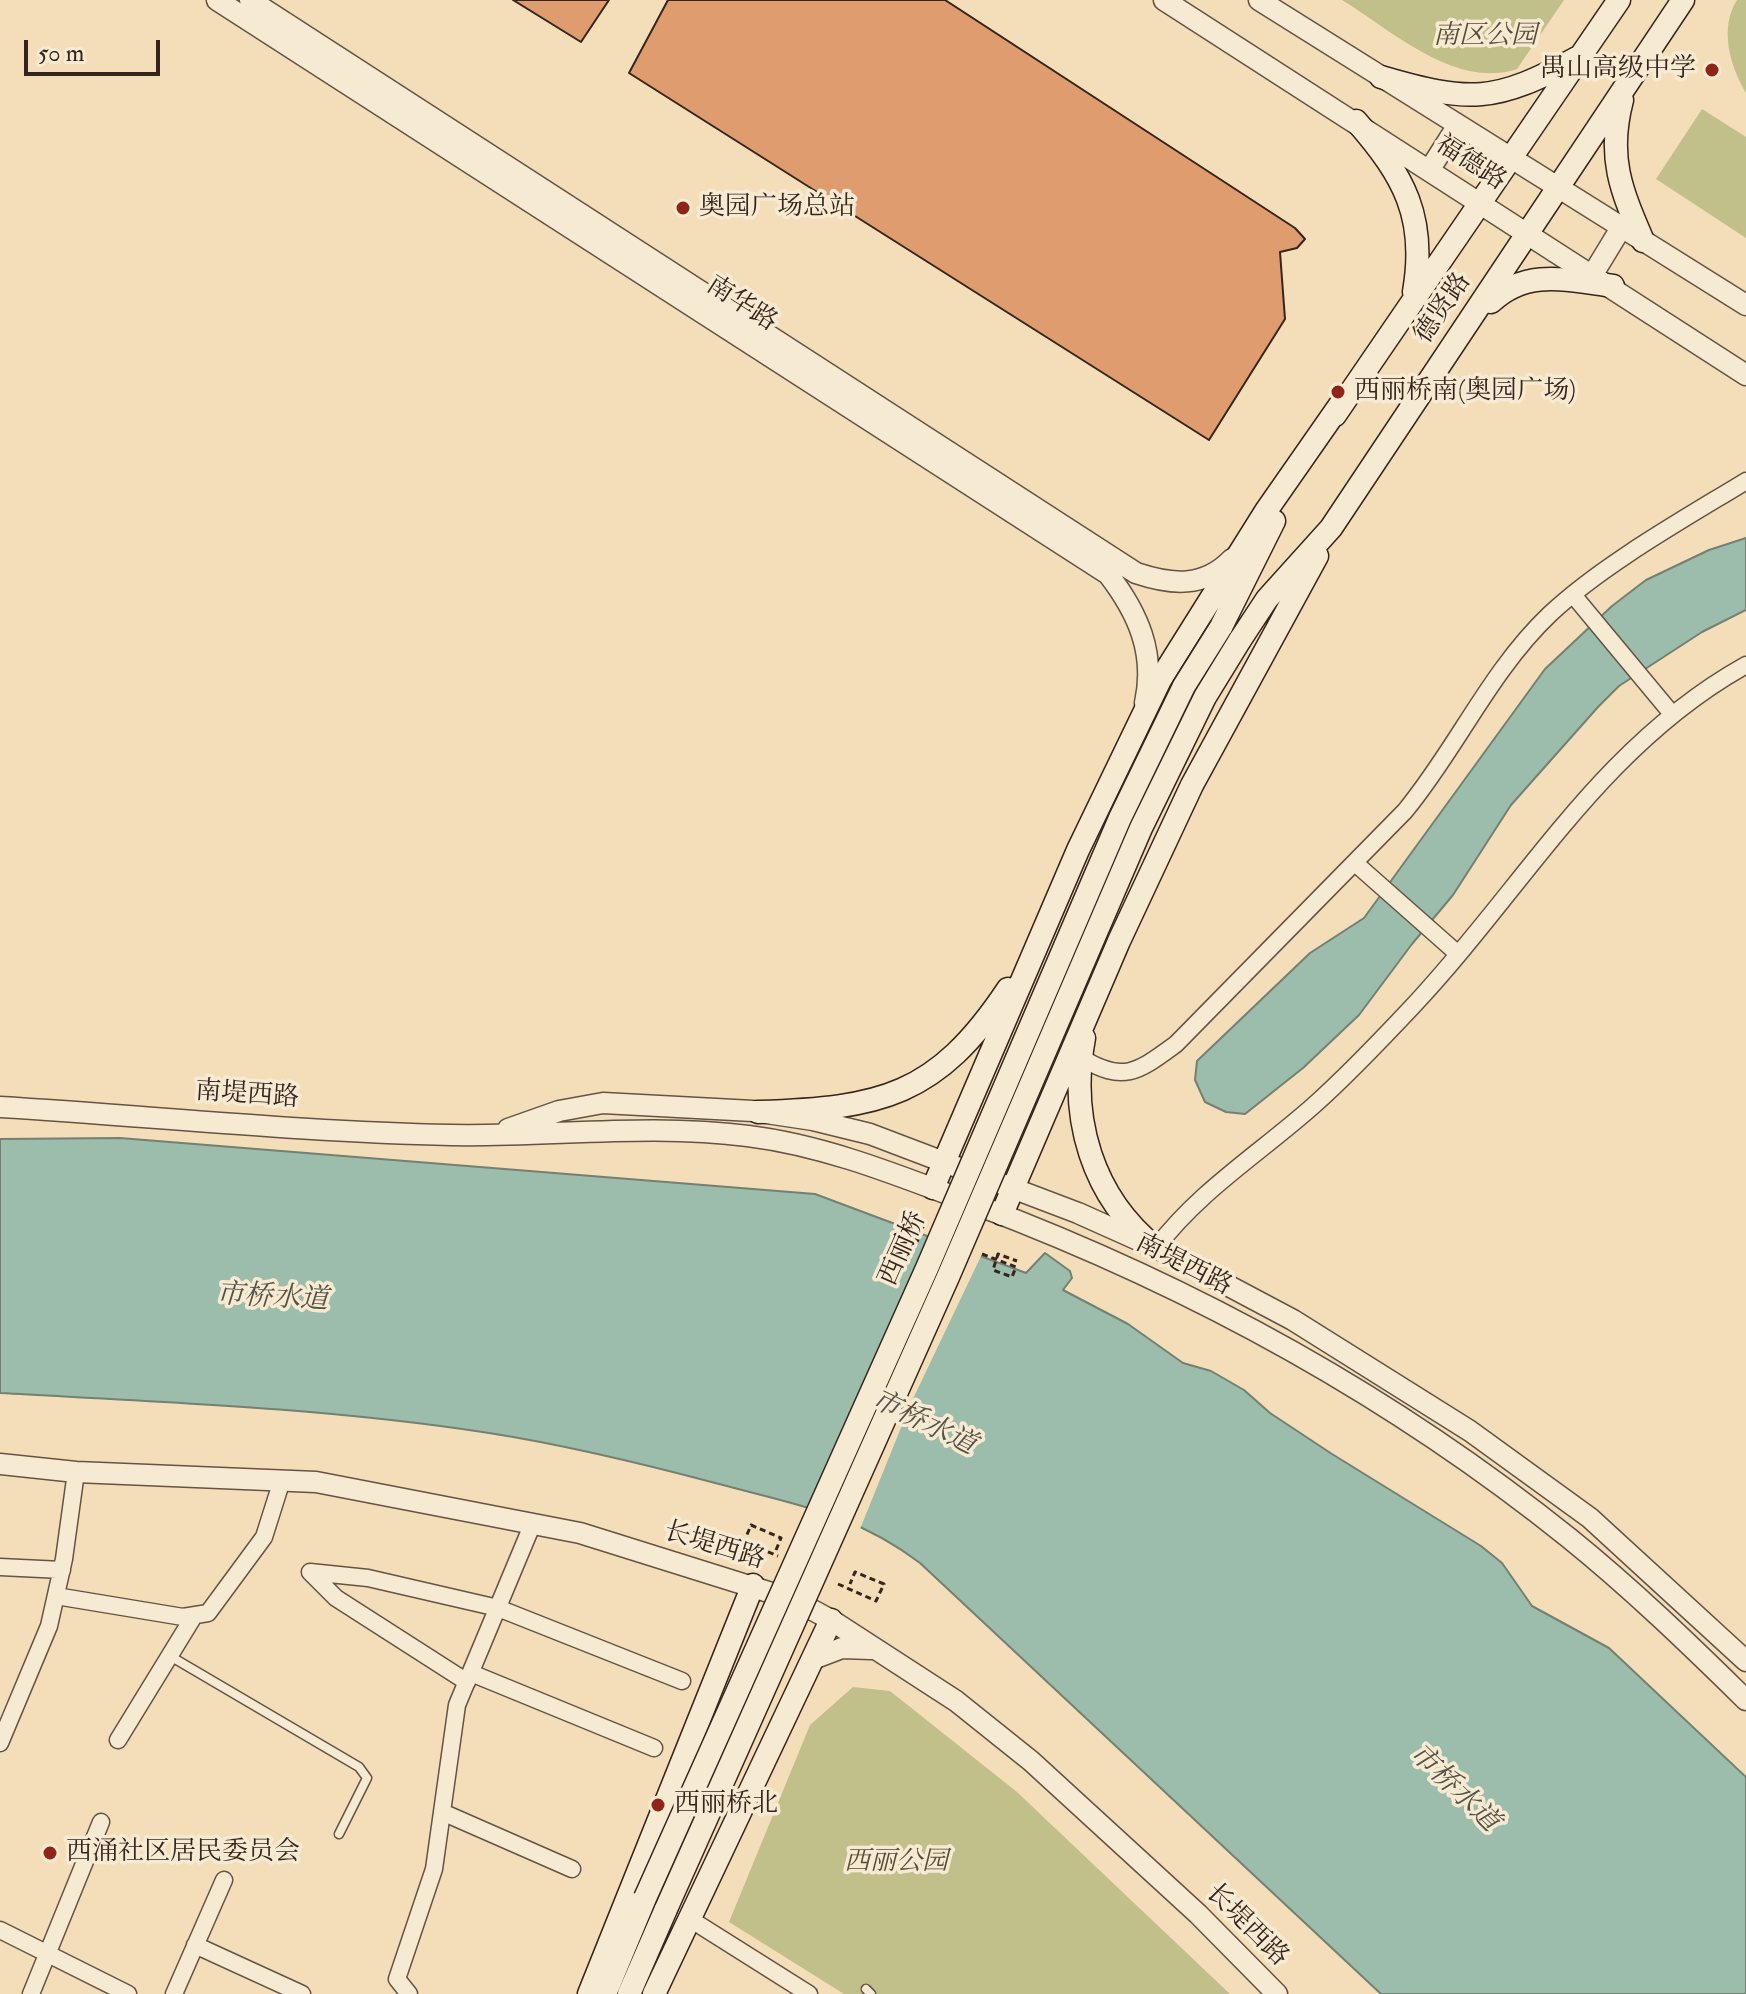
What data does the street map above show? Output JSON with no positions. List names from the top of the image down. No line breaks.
{"streets":{"main road":["德贤路","西丽桥"],"street":["福德路","南华路","南堤西路","长堤西路"]},"crossings":[["福德路","德贤路"],["德贤路","西丽桥"]],"water":["市桥水道"],"parks":["南区公园","西丽公园"],"places":["禺山高级中学","奥园广场总站","西丽桥南(奥园广场)","西丽桥北","西涌社区居民委员会"],"scale_bar":"50 m"}
